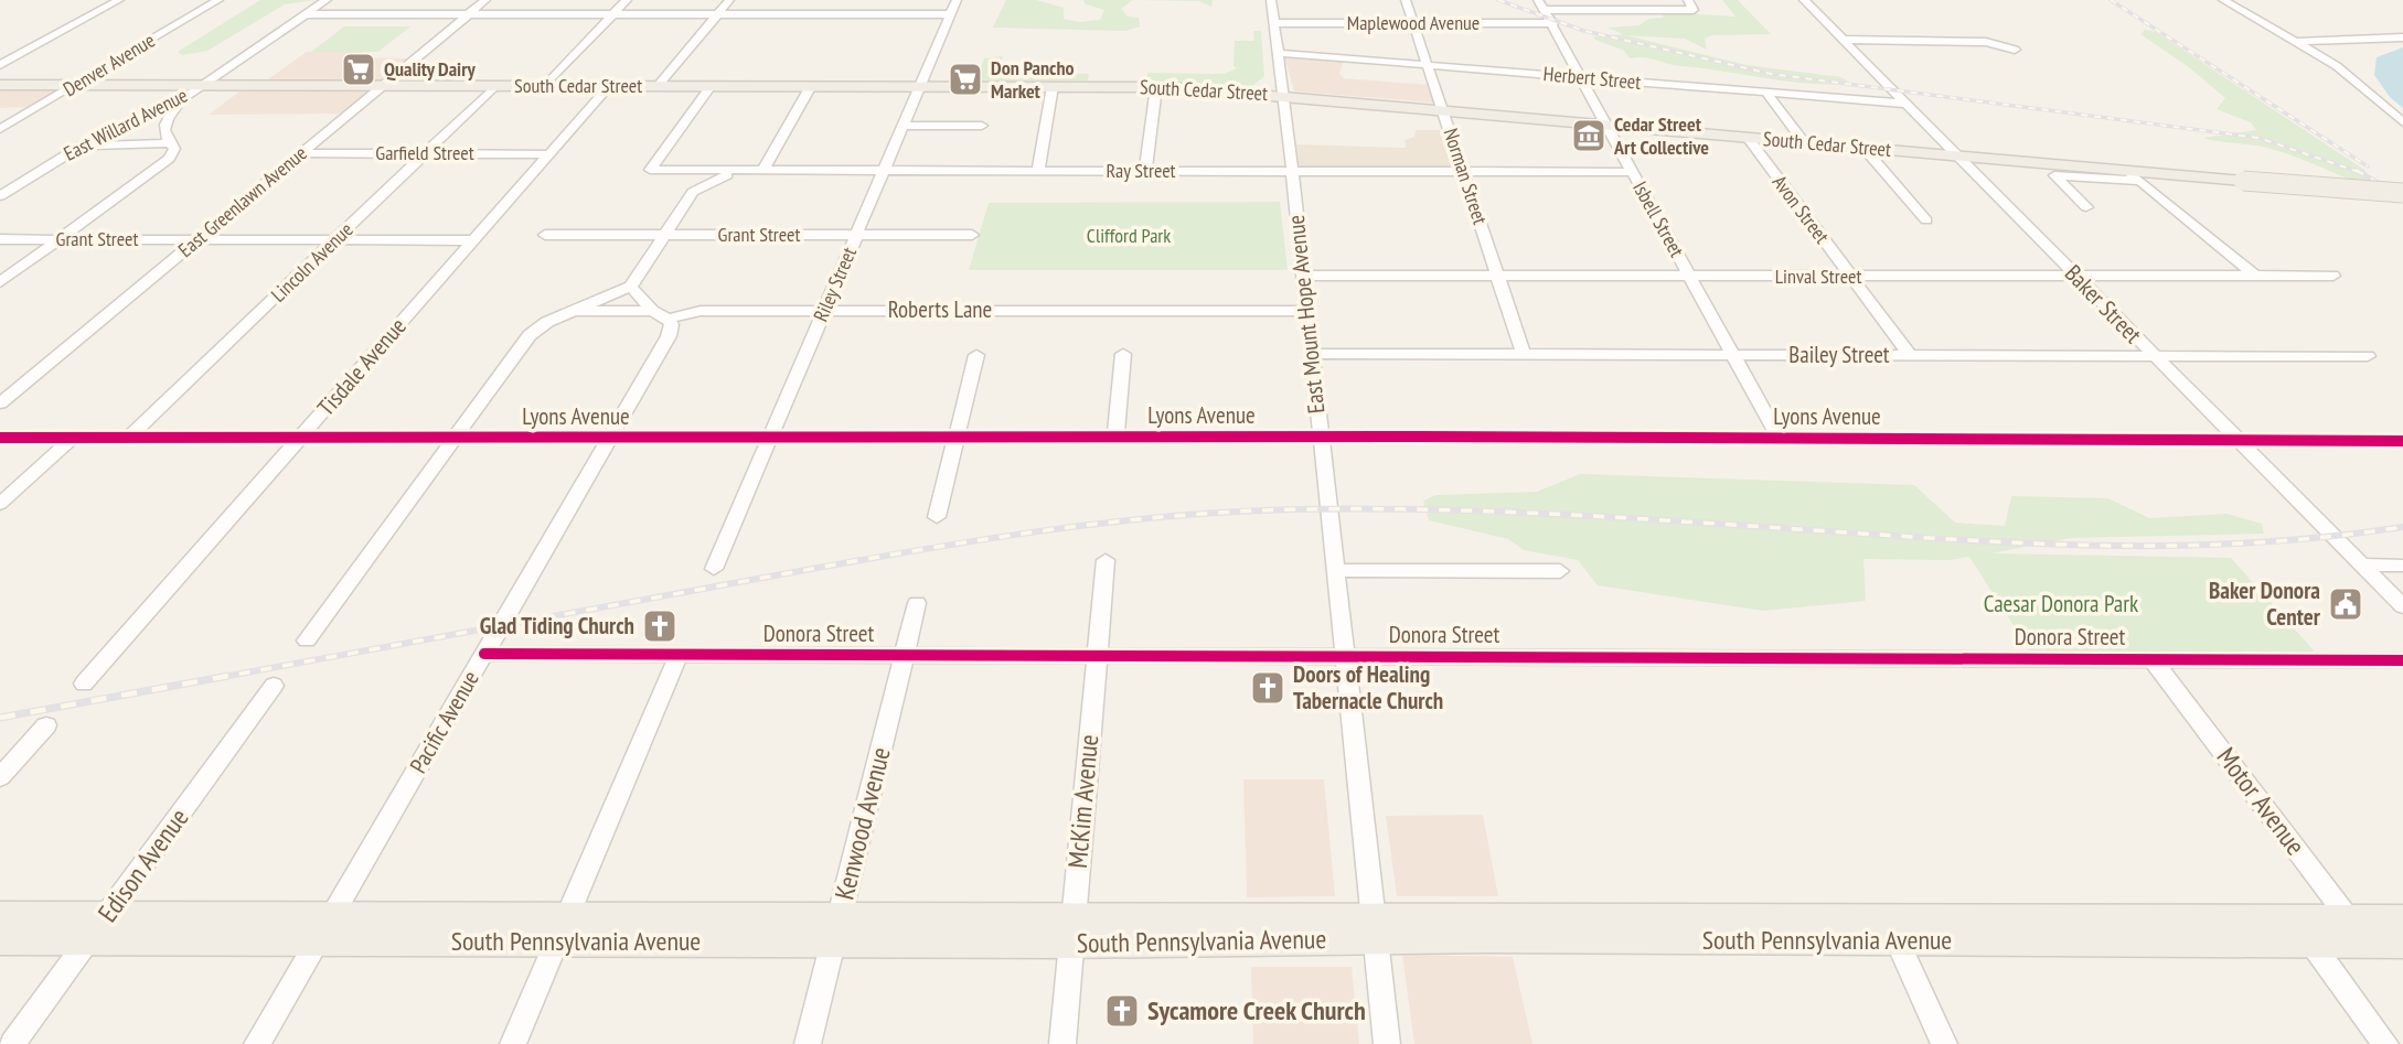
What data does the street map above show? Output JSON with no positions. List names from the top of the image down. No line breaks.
{"streets":{"main road":["South Cedar Street","South Pennsylvania Avenue"],"street":["Maplewood Avenue","Denver Avenue","Herbert Street","East Willard Avenue","Garfield Street","Ray Street","Norman Street","East Greenlawn Avenue","Avon Street","Isbell Street","Grant Street","Lincoln Avenue","Linval Street","Riley Street","Baker Street","Roberts Lane","East Mount Hope Avenue","Bailey Street","Tisdale Avenue","Lyons Avenue","Donora Street","Pacific Avenue","McKim Avenue","Motor Avenue","Kenwood Avenue","Edison Avenue"]},"crossings":[["Maplewood Avenue","Norman Street"],["Maplewood Avenue","Isbell Street"],["Maplewood Avenue","East Mount Hope Avenue"],["Denver Avenue","South Cedar Street"],["Herbert Street","Norman Street"],["Herbert Street","Isbell Street"],["Herbert Street","Baker Street"],["Herbert Street","East Mount Hope Avenue"],["South Cedar Street","East Willard Avenue"],["South Cedar Street","Ray Street"],["South Cedar Street","Norman Street"],["South Cedar Street","East Greenlawn Avenue"],["South Cedar Street","Avon Street"],["South Cedar Street","Isbell Street"],["South Cedar Street","Lincoln Avenue"],["South Cedar Street","Riley Street"],["South Cedar Street","Baker Street"],["South Cedar Street","East Mount Hope Avenue"],["South Cedar Street","Tisdale Avenue"],["Garfield Street","East Greenlawn Avenue"],["Garfield Street","Lincoln Avenue"],["Garfield Street","Tisdale Avenue"],["Ray Street","Norman Street"],["Ray Street","Isbell Street"],["Ray Street","Riley Street"],["Ray Street","East Mount Hope Avenue"],["Norman Street","Linval Street"],["Norman Street","Bailey Street"],["East Greenlawn Avenue","Grant Street"],["Avon Street","Linval Street"],["Avon Street","Bailey Street"],["Isbell Street","Linval Street"],["Isbell Street","Bailey Street"],["Isbell Street","Lyons Avenue"],["Grant Street","Lincoln Avenue"],["Grant Street","Riley Street"],["Grant Street","Tisdale Avenue"],["Lincoln Avenue","Lyons Avenue"],["Linval Street","Baker Street"],["Linval Street","East Mount Hope Avenue"],["Riley Street","Roberts Lane"],["Riley Street","Lyons Avenue"],["Baker Street","Bailey Street"],["Baker Street","Lyons Avenue"],["Roberts Lane","East Mount Hope Avenue"],["Roberts Lane","Pacific Avenue"],["East Mount Hope Avenue","Bailey Street"],["East Mount Hope Avenue","Lyons Avenue"],["East Mount Hope Avenue","Donora Street"],["East Mount Hope Avenue","South Pennsylvania Avenue"],["Tisdale Avenue","Lyons Avenue"],["Lyons Avenue","Pacific Avenue"],["Donora Street","Pacific Avenue"],["Donora Street","McKim Avenue"],["Donora Street","Motor Avenue"],["Donora Street","Kenwood Avenue"],["Pacific Avenue","South Pennsylvania Avenue"],["McKim Avenue","South Pennsylvania Avenue"],["Motor Avenue","South Pennsylvania Avenue"],["Kenwood Avenue","South Pennsylvania Avenue"],["Edison Avenue","South Pennsylvania Avenue"]],"parks":["Clifford Park","Caesar Donora Park"],"places":{"supermarket":["Quality Dairy","Don Pancho Market"],"museum":["Cedar Street Art Collective"],"public building":["Baker Donora Center"],"church":["Glad Tiding Church","Doors of Healing Tabernacle Church","Sycamore Creek Church"]}}
